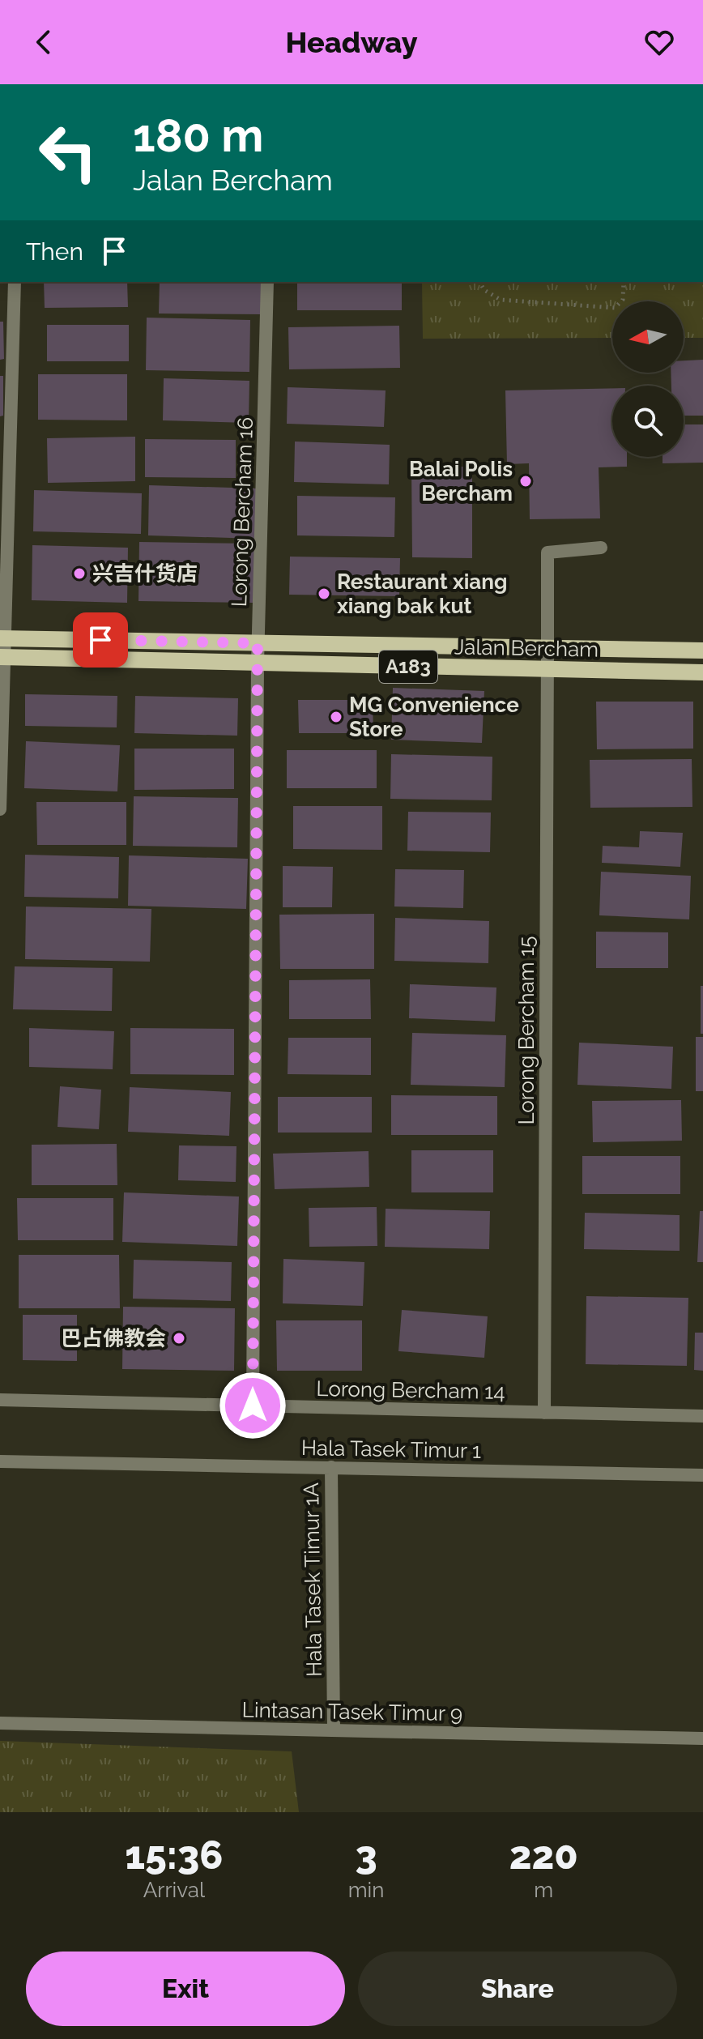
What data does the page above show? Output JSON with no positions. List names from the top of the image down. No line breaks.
{"streets":{"main road":["Jalan Bercham","A183"],"street":["Lorong Bercham 16","Lorong Bercham 15","Lorong Bercham 14","Hala Tasek Timur 1","Hala Tasek Timur 1A","Lintasan Tasek Timur 9"]},"crossings":[["Lorong Bercham 16","Jalan Bercham"],["Lorong Bercham 16","Lorong Bercham 14"],["Jalan Bercham","Lorong Bercham 15"],["Lorong Bercham 15","Lorong Bercham 14"],["Hala Tasek Timur 1","Hala Tasek Timur 1A"],["Hala Tasek Timur 1A","Lintasan Tasek Timur 9"]],"places":["Balai Polis Bercham","兴吉什货店","Restaurant xiang xiang bak kut","MG Convenience Store","巴占佛教会"],"north":"left","page":{"header":"Headway","turn":["180 m","Jalan Bercham"],"then":"Then","eta":["15:36","Arrival","3","min","220","m"],"buttons":["Exit","Share"]}}
